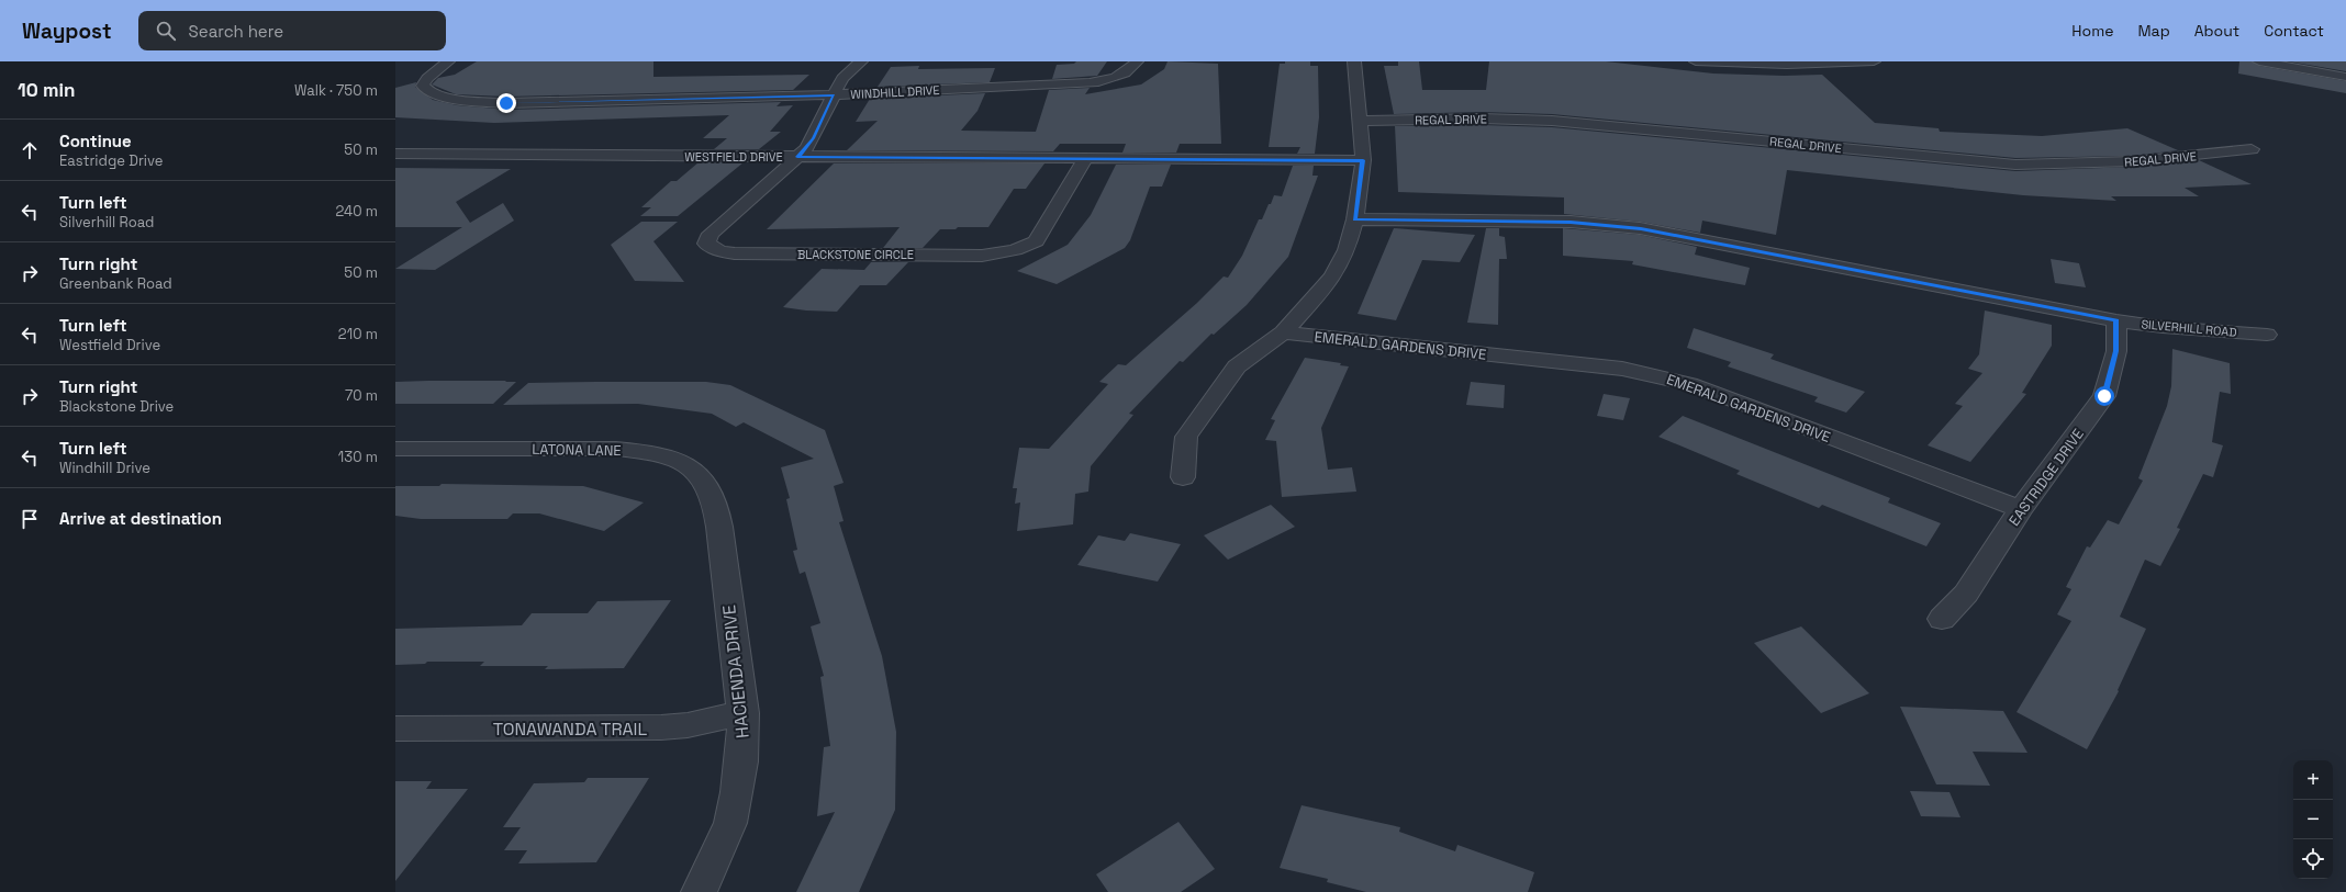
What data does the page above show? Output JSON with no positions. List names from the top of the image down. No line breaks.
{"streets":{"street":["WINDHILL DRIVE","REGAL DRIVE","WESTFIELD DRIVE","BLACKSTONE CIRCLE","SILVERHILL ROAD","EMERALD GARDENS DRIVE","LATONA LANE","EASTRIDGE DRIVE","HACIENDA DRIVE","TONAWANDA TRAIL"]},"crossings":[["WESTFIELD DRIVE","BLACKSTONE CIRCLE"],["SILVERHILL ROAD","EASTRIDGE DRIVE"],["EMERALD GARDENS DRIVE","EASTRIDGE DRIVE"],["LATONA LANE","HACIENDA DRIVE"],["HACIENDA DRIVE","TONAWANDA TRAIL"]],"page":{"header":"Waypost","search":"Search here","nav":["Home","Map","About","Contact"],"heading":["10 min","Walk · 750 m"],"list":[["Continue","Eastridge Drive","50 m"],["Turn left","Silverhill Road","240 m"],["Turn right","Greenbank Road","50 m"],["Turn left","Westfield Drive","210 m"],["Turn right","Blackstone Drive","70 m"],["Turn left","Windhill Drive","130 m"],"Arrive at destination"],"map_buttons":["+","−"]}}
